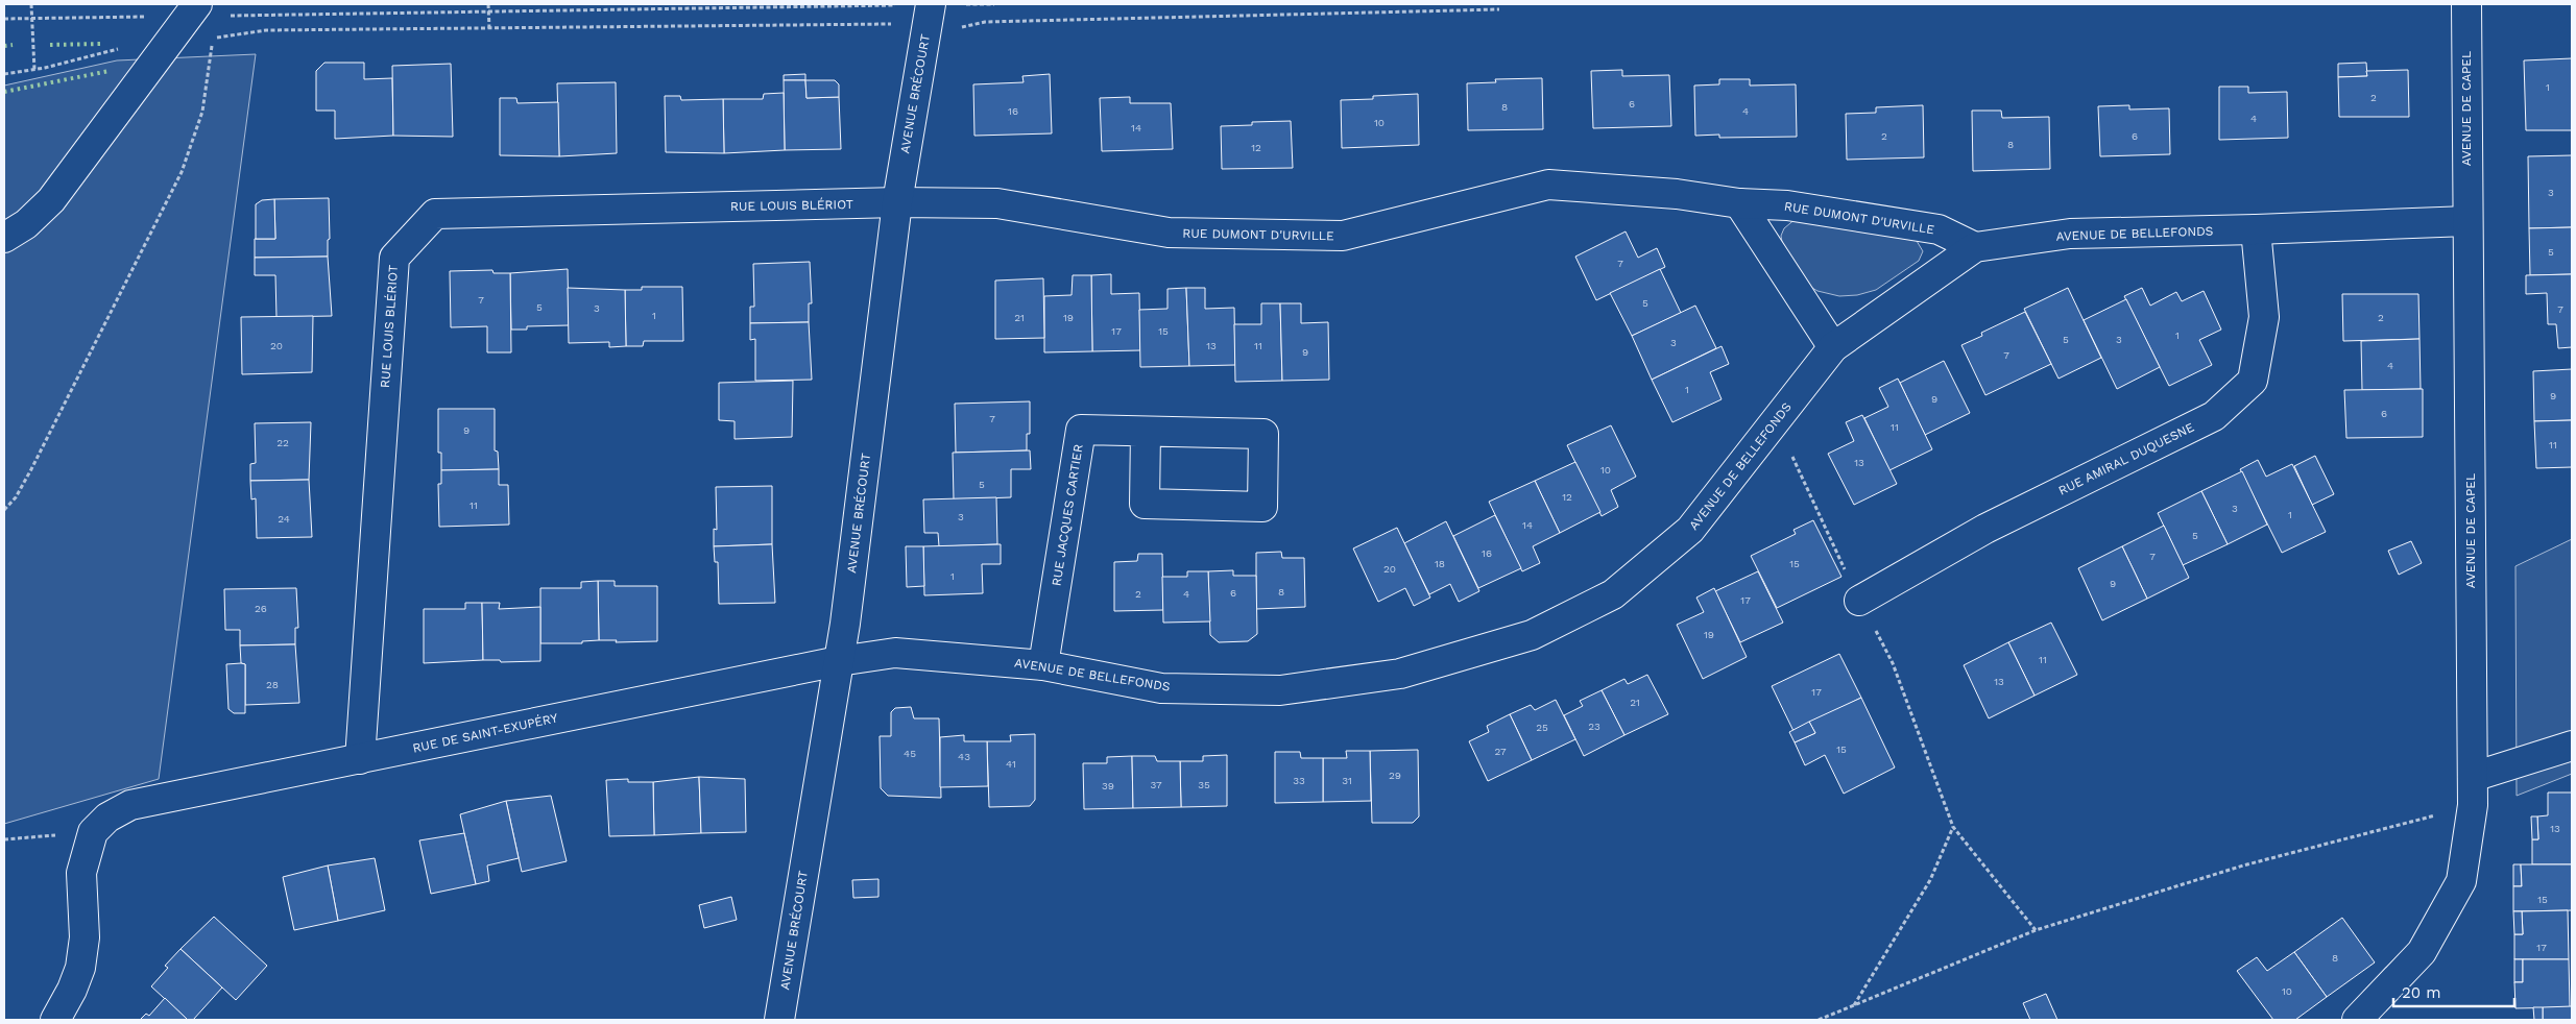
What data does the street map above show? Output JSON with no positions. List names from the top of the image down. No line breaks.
{"streets":{"street":["AVENUE BRÉCOURT","AVENUE DE CAPEL","RUE LOUIS BLÉRIOT","RUE DUMONT D'URVILLE","AVENUE DE BELLEFONDS","RUE AMIRAL DUQUESNE","RUE JACQUES CARTIER","RUE DE SAINT-EXUPÉRY"]},"crossings":[["AVENUE BRÉCOURT","RUE LOUIS BLÉRIOT"],["AVENUE BRÉCOURT","RUE DUMONT D'URVILLE"],["AVENUE BRÉCOURT","AVENUE DE BELLEFONDS"],["AVENUE BRÉCOURT","RUE DE SAINT-EXUPÉRY"],["AVENUE DE CAPEL","AVENUE DE BELLEFONDS"],["RUE LOUIS BLÉRIOT","RUE DUMONT D'URVILLE"],["RUE LOUIS BLÉRIOT","RUE DE SAINT-EXUPÉRY"],["RUE DUMONT D'URVILLE","AVENUE DE BELLEFONDS"],["AVENUE DE BELLEFONDS","RUE AMIRAL DUQUESNE"],["AVENUE DE BELLEFONDS","RUE JACQUES CARTIER"],["AVENUE DE BELLEFONDS","RUE DE SAINT-EXUPÉRY"]],"house_numbers":["1","2","6","8","16","4","4","10","14","2","6","8","12","3","5","7","7","5","5","3","7","1","21","19","2","17","15","1","5","3","3","20","13","11","9","7","4","1","9","9","6","7","11","9","22","11","13","10","5","12","11","3","1","3","24","14","5","16","7","18","15","20","1","9","8","6","2","4","17","26","19","11","13","28","17","21","23","25","15","27","45","43","41","29","33","31","37","35","39","13","15","17","8","10"],"scale_bar":"20 m"}
